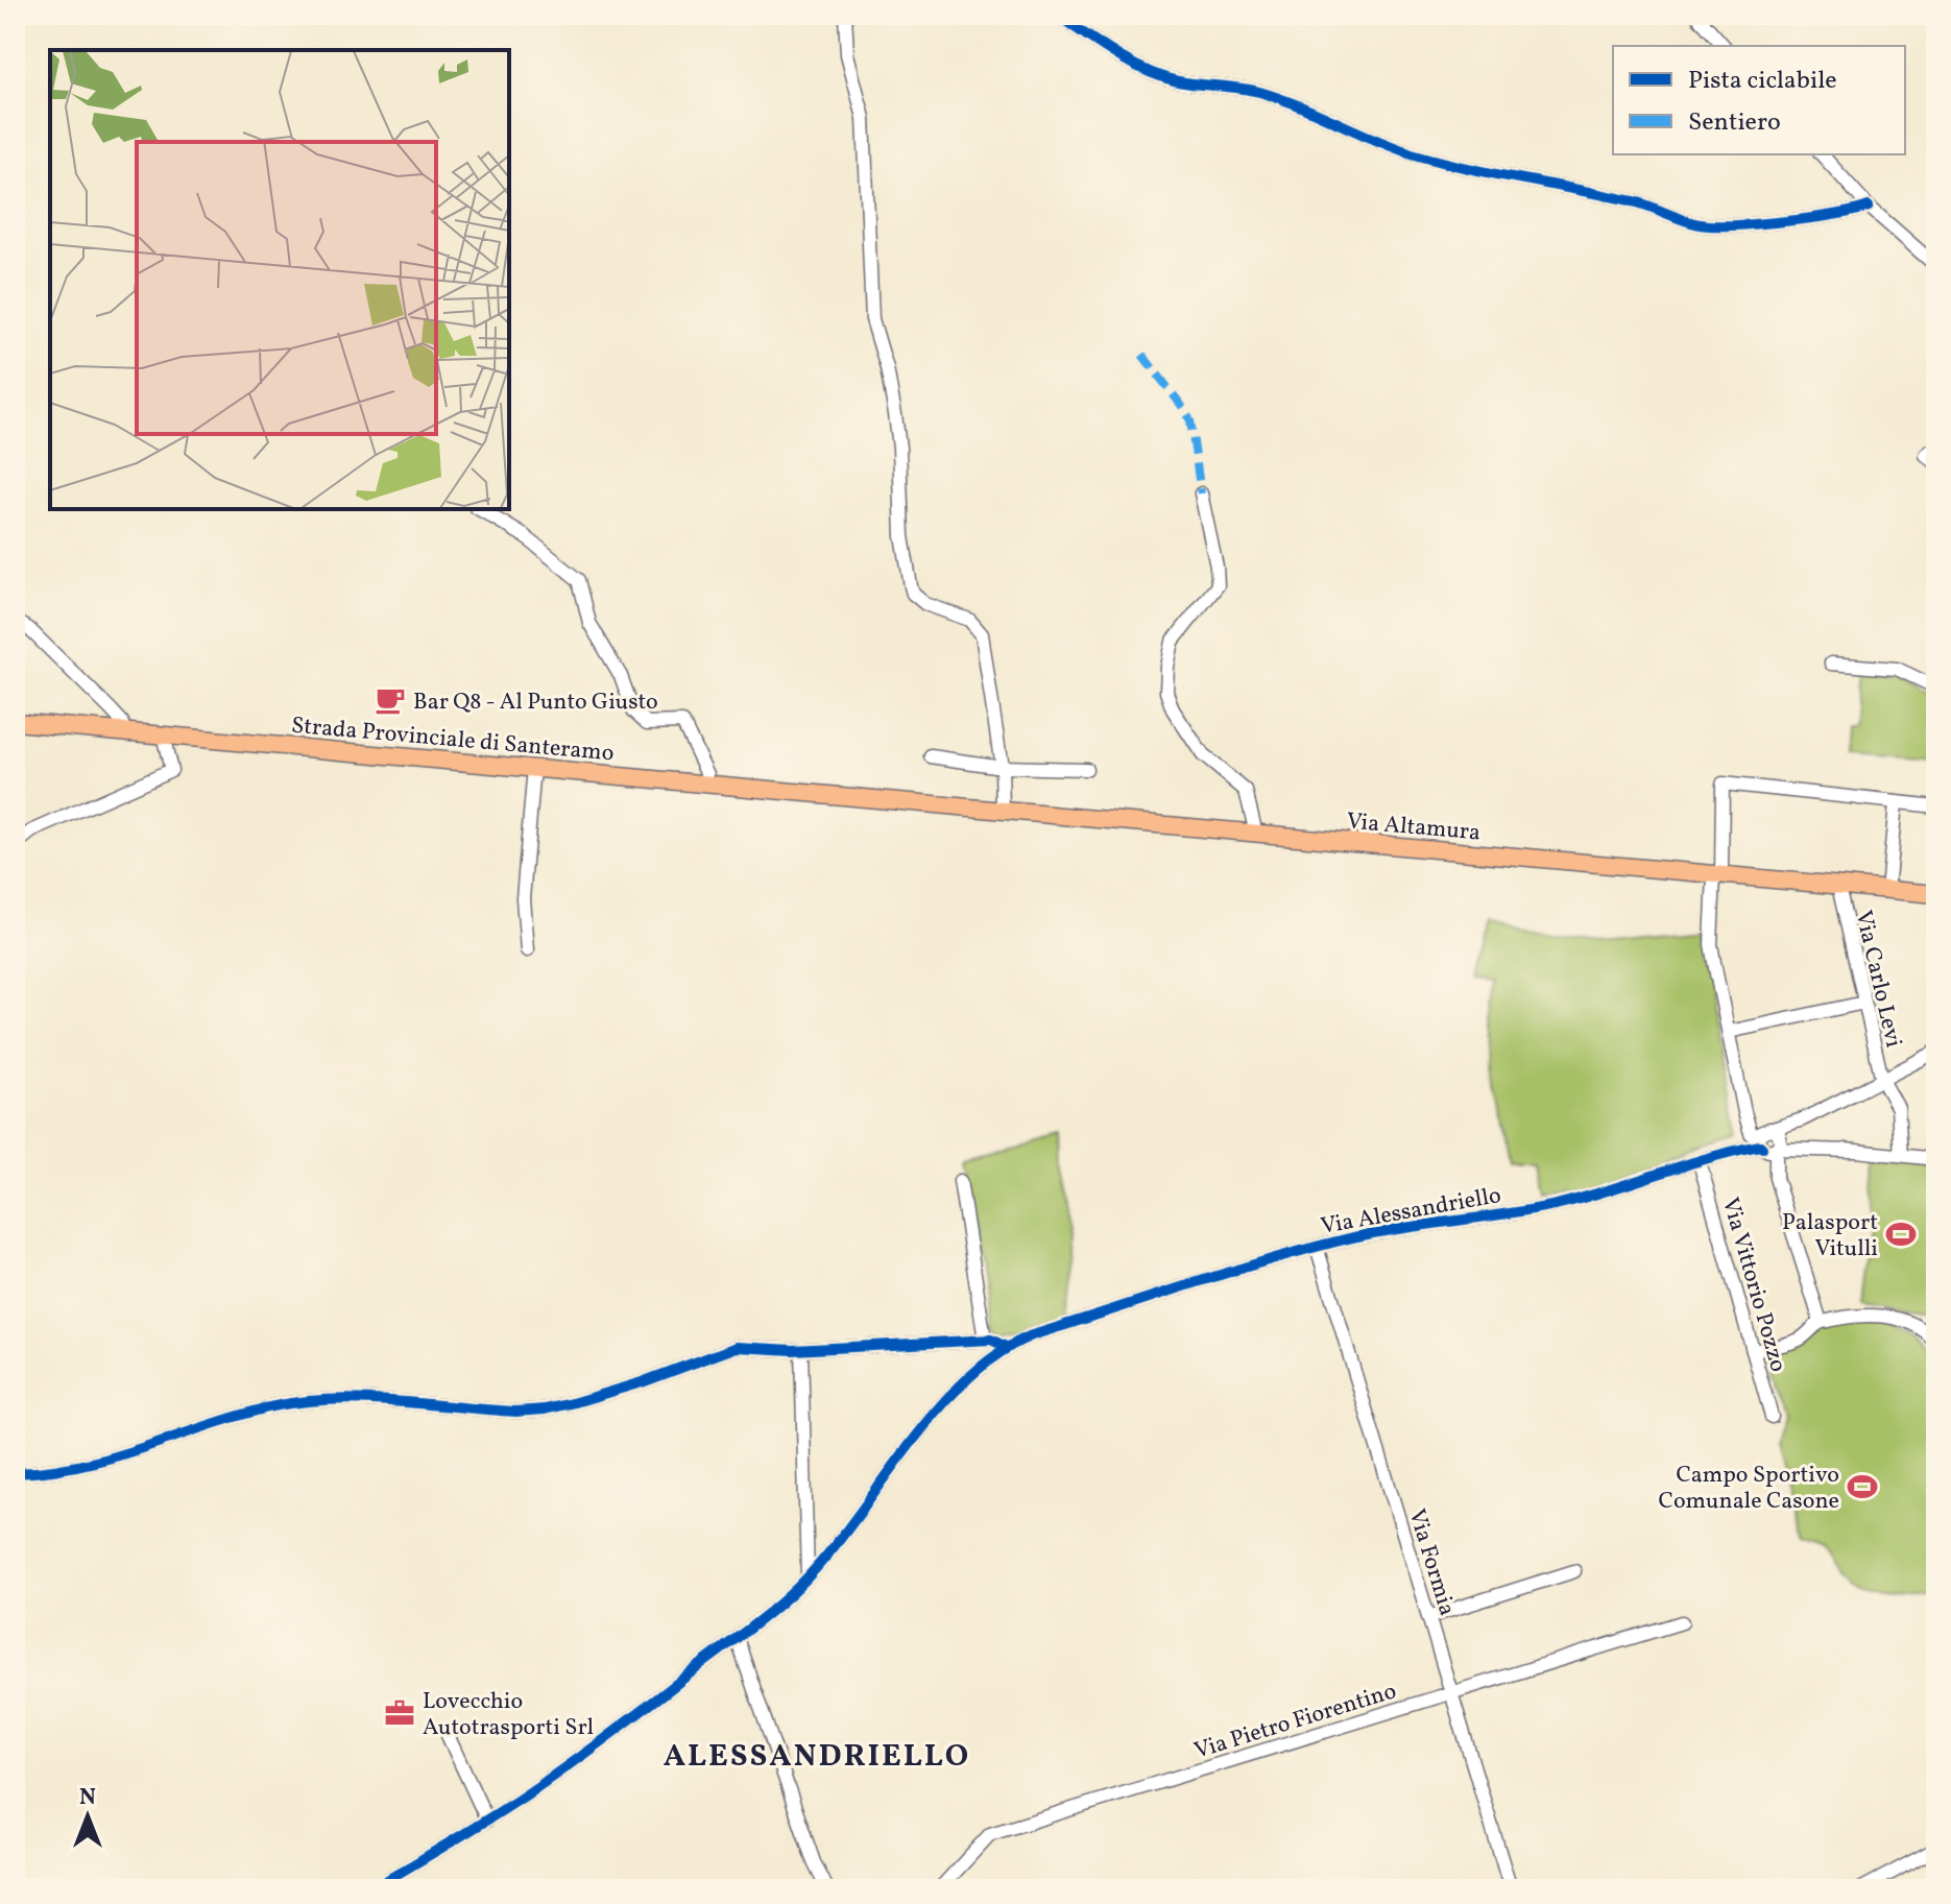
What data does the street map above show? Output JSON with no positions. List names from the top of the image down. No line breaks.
{"streets":{"main road":["Strada Provinciale di Santeramo","Via Altamura"],"street":["Via Carlo Levi","Via Alessandriello","Via Vittorio Pozzo","Via Formia","Via Pietro Fiorentino"]},"crossings":[["Strada Provinciale di Santeramo","Via Altamura"],["Via Altamura","Via Carlo Levi"],["Via Carlo Levi","Via Alessandriello"],["Via Alessandriello","Via Vittorio Pozzo"],["Via Alessandriello","Via Formia"],["Via Formia","Via Pietro Fiorentino"]],"districts":["ALESSANDRIELLO"],"places":{"cafe":["Bar Q8 - Al Punto Giusto"],"sports":["Palasport Vitulli","Campo Sportivo Comunale Casone"],"office":["Lovecchio Autotrasporti Srl"]},"legend":["Pista ciclabile","Sentiero"],"north":"top"}
